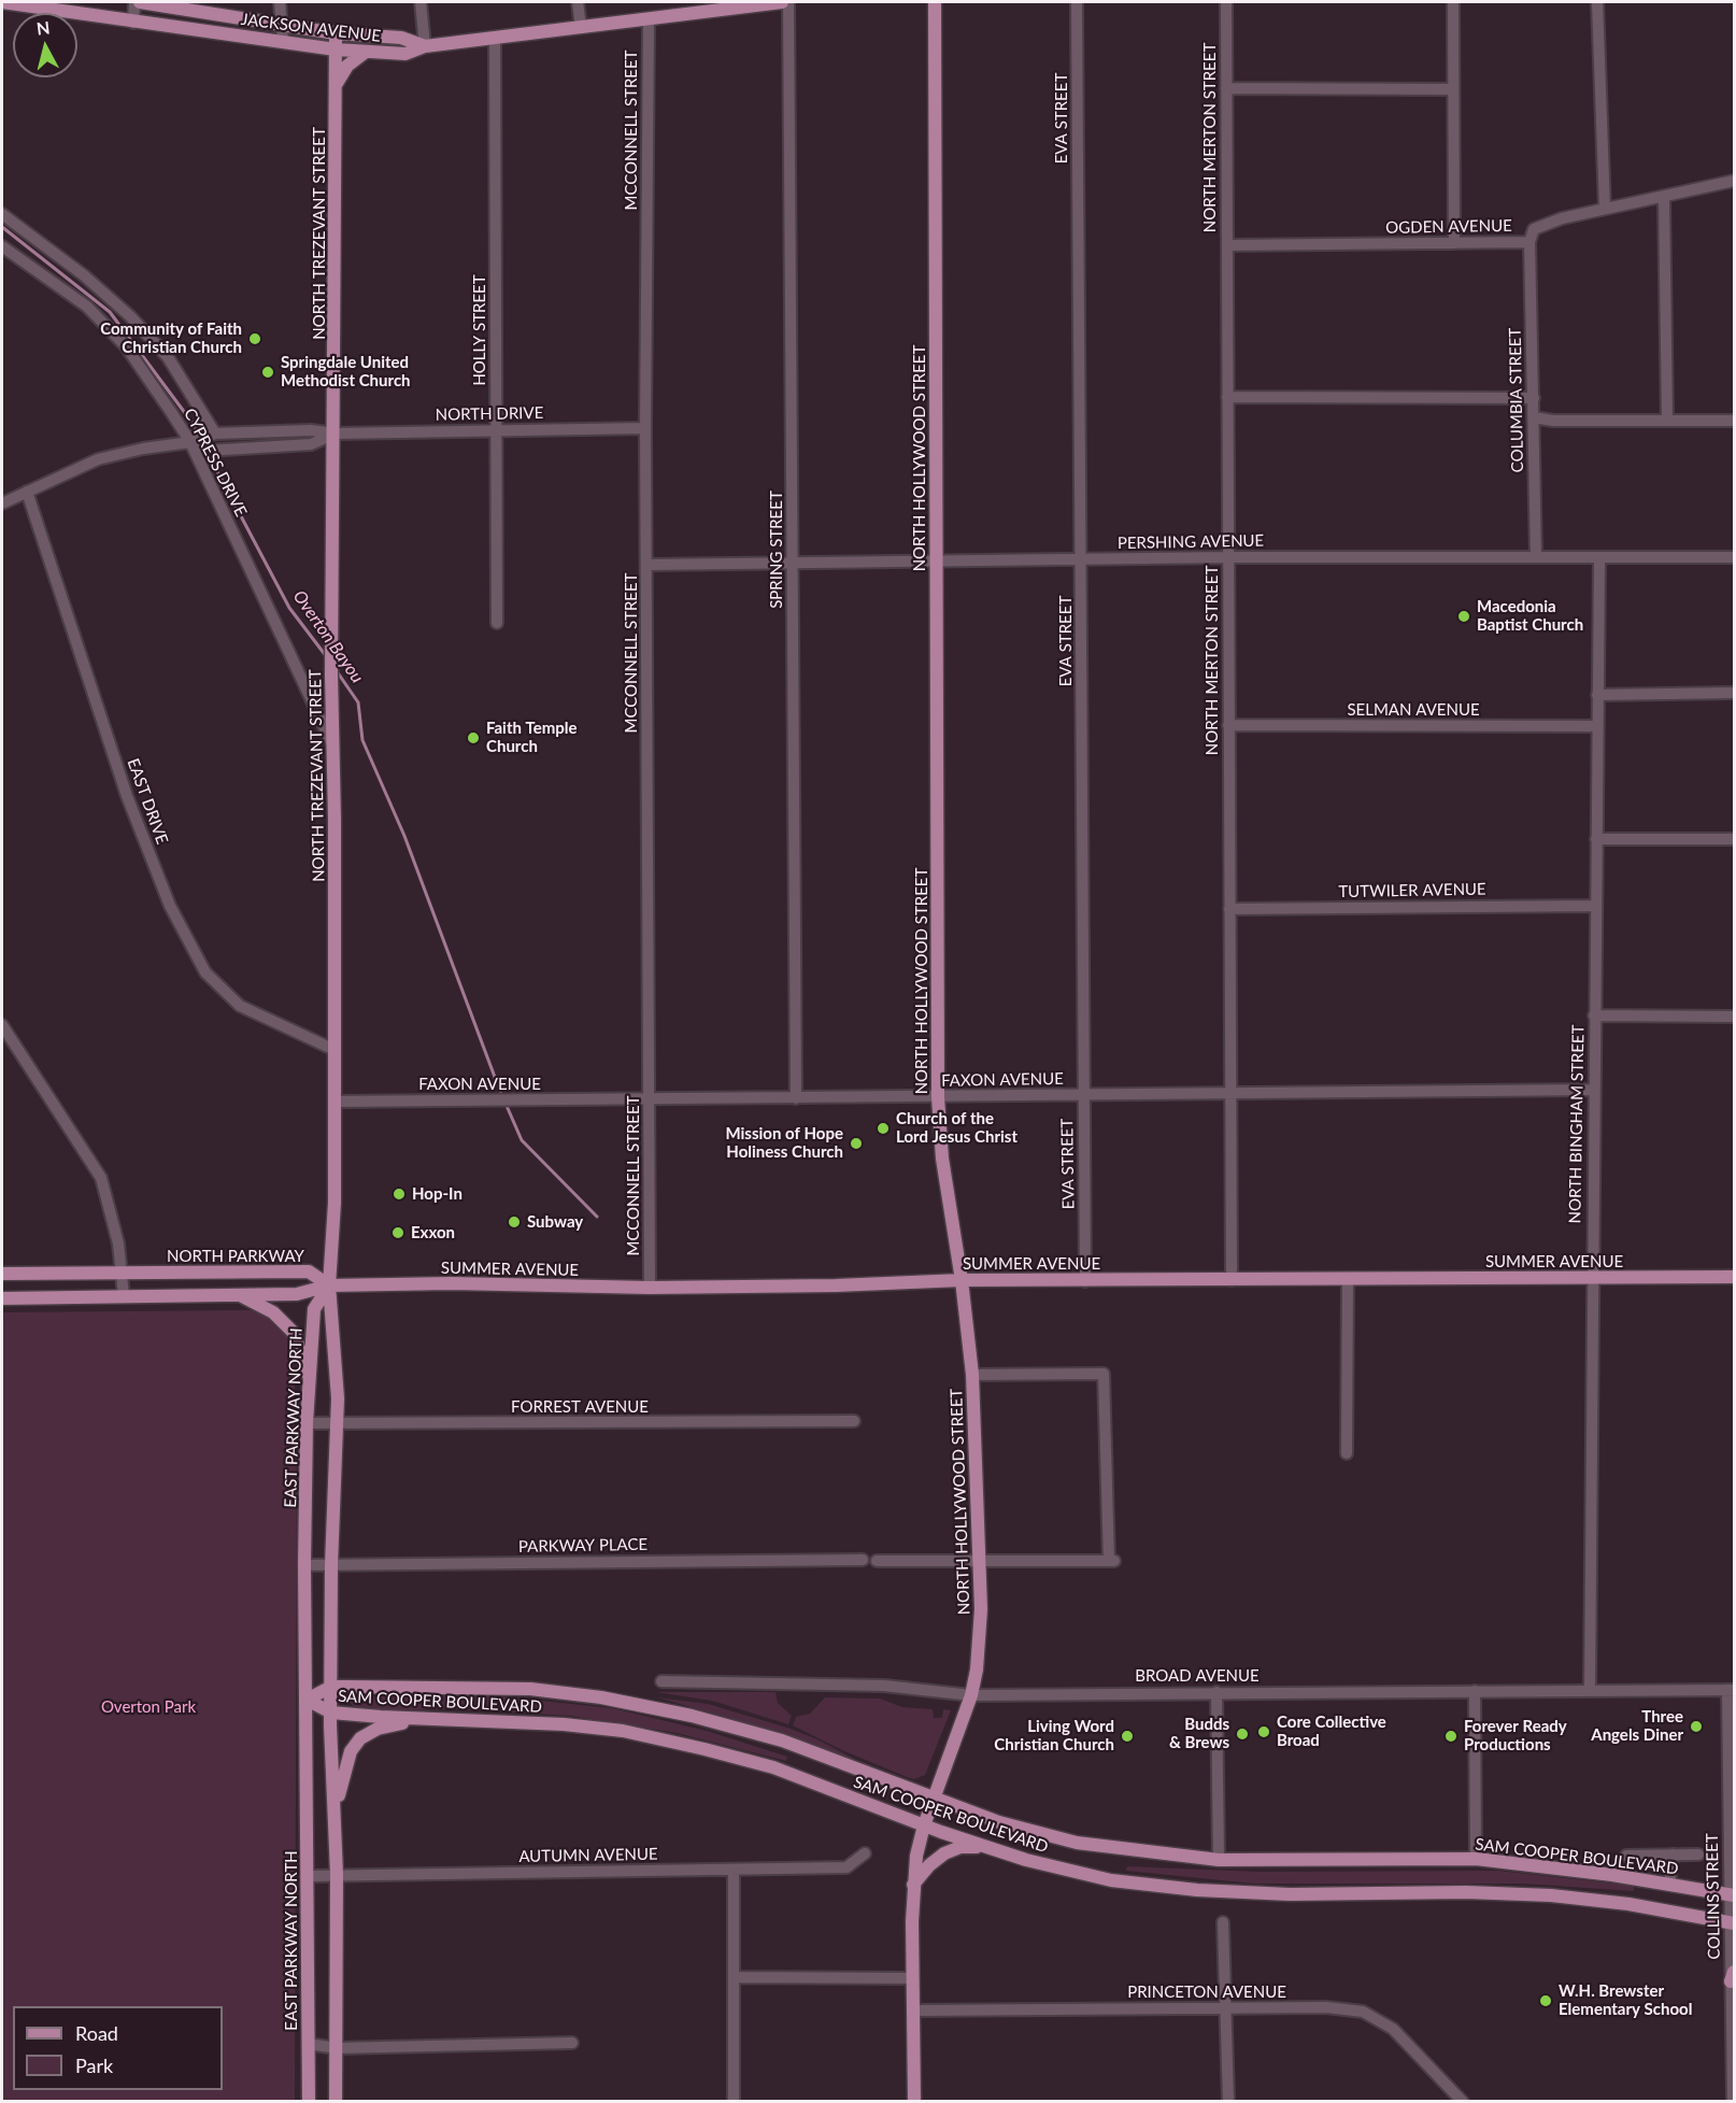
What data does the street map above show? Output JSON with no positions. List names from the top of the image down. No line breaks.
{"streets":{"main road":["JACKSON AVENUE","NORTH TREZEVANT STREET","NORTH HOLLYWOOD STREET","NORTH PARKWAY","SUMMER AVENUE","EAST PARKWAY NORTH","SAM COOPER BOULEVARD"],"street":["EVA STREET","MCCONNELL STREET","NORTH MERTON STREET","OGDEN AVENUE","HOLLY STREET","COLUMBIA STREET","NORTH DRIVE","CYPRESS DRIVE","PERSHING AVENUE","SPRING STREET","SELMAN AVENUE","EAST DRIVE","TUTWILER AVENUE","FAXON AVENUE","NORTH BINGHAM STREET","FORREST AVENUE","PARKWAY PLACE","BROAD AVENUE","AUTUMN AVENUE","COLLINS STREET","PRINCETON AVENUE"]},"crossings":[["JACKSON AVENUE","MCCONNELL STREET"],["JACKSON AVENUE","NORTH TREZEVANT STREET"],["JACKSON AVENUE","HOLLY STREET"],["EVA STREET","PERSHING AVENUE"],["EVA STREET","FAXON AVENUE"],["EVA STREET","SUMMER AVENUE"],["MCCONNELL STREET","NORTH DRIVE"],["MCCONNELL STREET","PERSHING AVENUE"],["MCCONNELL STREET","FAXON AVENUE"],["MCCONNELL STREET","SUMMER AVENUE"],["NORTH MERTON STREET","OGDEN AVENUE"],["NORTH MERTON STREET","PERSHING AVENUE"],["NORTH MERTON STREET","SELMAN AVENUE"],["NORTH MERTON STREET","TUTWILER AVENUE"],["NORTH MERTON STREET","FAXON AVENUE"],["NORTH MERTON STREET","SUMMER AVENUE"],["OGDEN AVENUE","COLUMBIA STREET"],["NORTH TREZEVANT STREET","NORTH DRIVE"],["NORTH TREZEVANT STREET","CYPRESS DRIVE"],["NORTH TREZEVANT STREET","EAST DRIVE"],["NORTH TREZEVANT STREET","FAXON AVENUE"],["NORTH TREZEVANT STREET","NORTH PARKWAY"],["NORTH TREZEVANT STREET","SUMMER AVENUE"],["NORTH TREZEVANT STREET","EAST PARKWAY NORTH"],["HOLLY STREET","NORTH DRIVE"],["COLUMBIA STREET","PERSHING AVENUE"],["NORTH DRIVE","CYPRESS DRIVE"],["NORTH DRIVE","EAST DRIVE"],["NORTH HOLLYWOOD STREET","PERSHING AVENUE"],["NORTH HOLLYWOOD STREET","FAXON AVENUE"],["NORTH HOLLYWOOD STREET","SUMMER AVENUE"],["NORTH HOLLYWOOD STREET","BROAD AVENUE"],["NORTH HOLLYWOOD STREET","SAM COOPER BOULEVARD"],["NORTH HOLLYWOOD STREET","PRINCETON AVENUE"],["PERSHING AVENUE","SPRING STREET"],["PERSHING AVENUE","NORTH BINGHAM STREET"],["SPRING STREET","FAXON AVENUE"],["SELMAN AVENUE","NORTH BINGHAM STREET"],["TUTWILER AVENUE","NORTH BINGHAM STREET"],["FAXON AVENUE","NORTH BINGHAM STREET"],["NORTH BINGHAM STREET","SUMMER AVENUE"],["NORTH BINGHAM STREET","BROAD AVENUE"],["NORTH PARKWAY","SUMMER AVENUE"],["NORTH PARKWAY","EAST PARKWAY NORTH"],["SUMMER AVENUE","EAST PARKWAY NORTH"],["FORREST AVENUE","EAST PARKWAY NORTH"],["EAST PARKWAY NORTH","PARKWAY PLACE"],["EAST PARKWAY NORTH","SAM COOPER BOULEVARD"],["EAST PARKWAY NORTH","AUTUMN AVENUE"],["BROAD AVENUE","COLLINS STREET"],["SAM COOPER BOULEVARD","COLLINS STREET"]],"water":["Overton Bayou"],"parks":["Overton Park"],"places":["Community of Faith Christian Church","Springdale United Methodist Church","Macedonia Baptist Church","Faith Temple Church","Church of the Lord Jesus Christ","Mission of Hope Holiness Church","Hop-In","Subway","Exxon","Three Angels Diner","Core Collective Broad","Budds & Brews","Living Word Christian Church","Forever Ready Productions","W.H. Brewster Elementary School"],"legend":["Road","Park"],"north":"top"}
